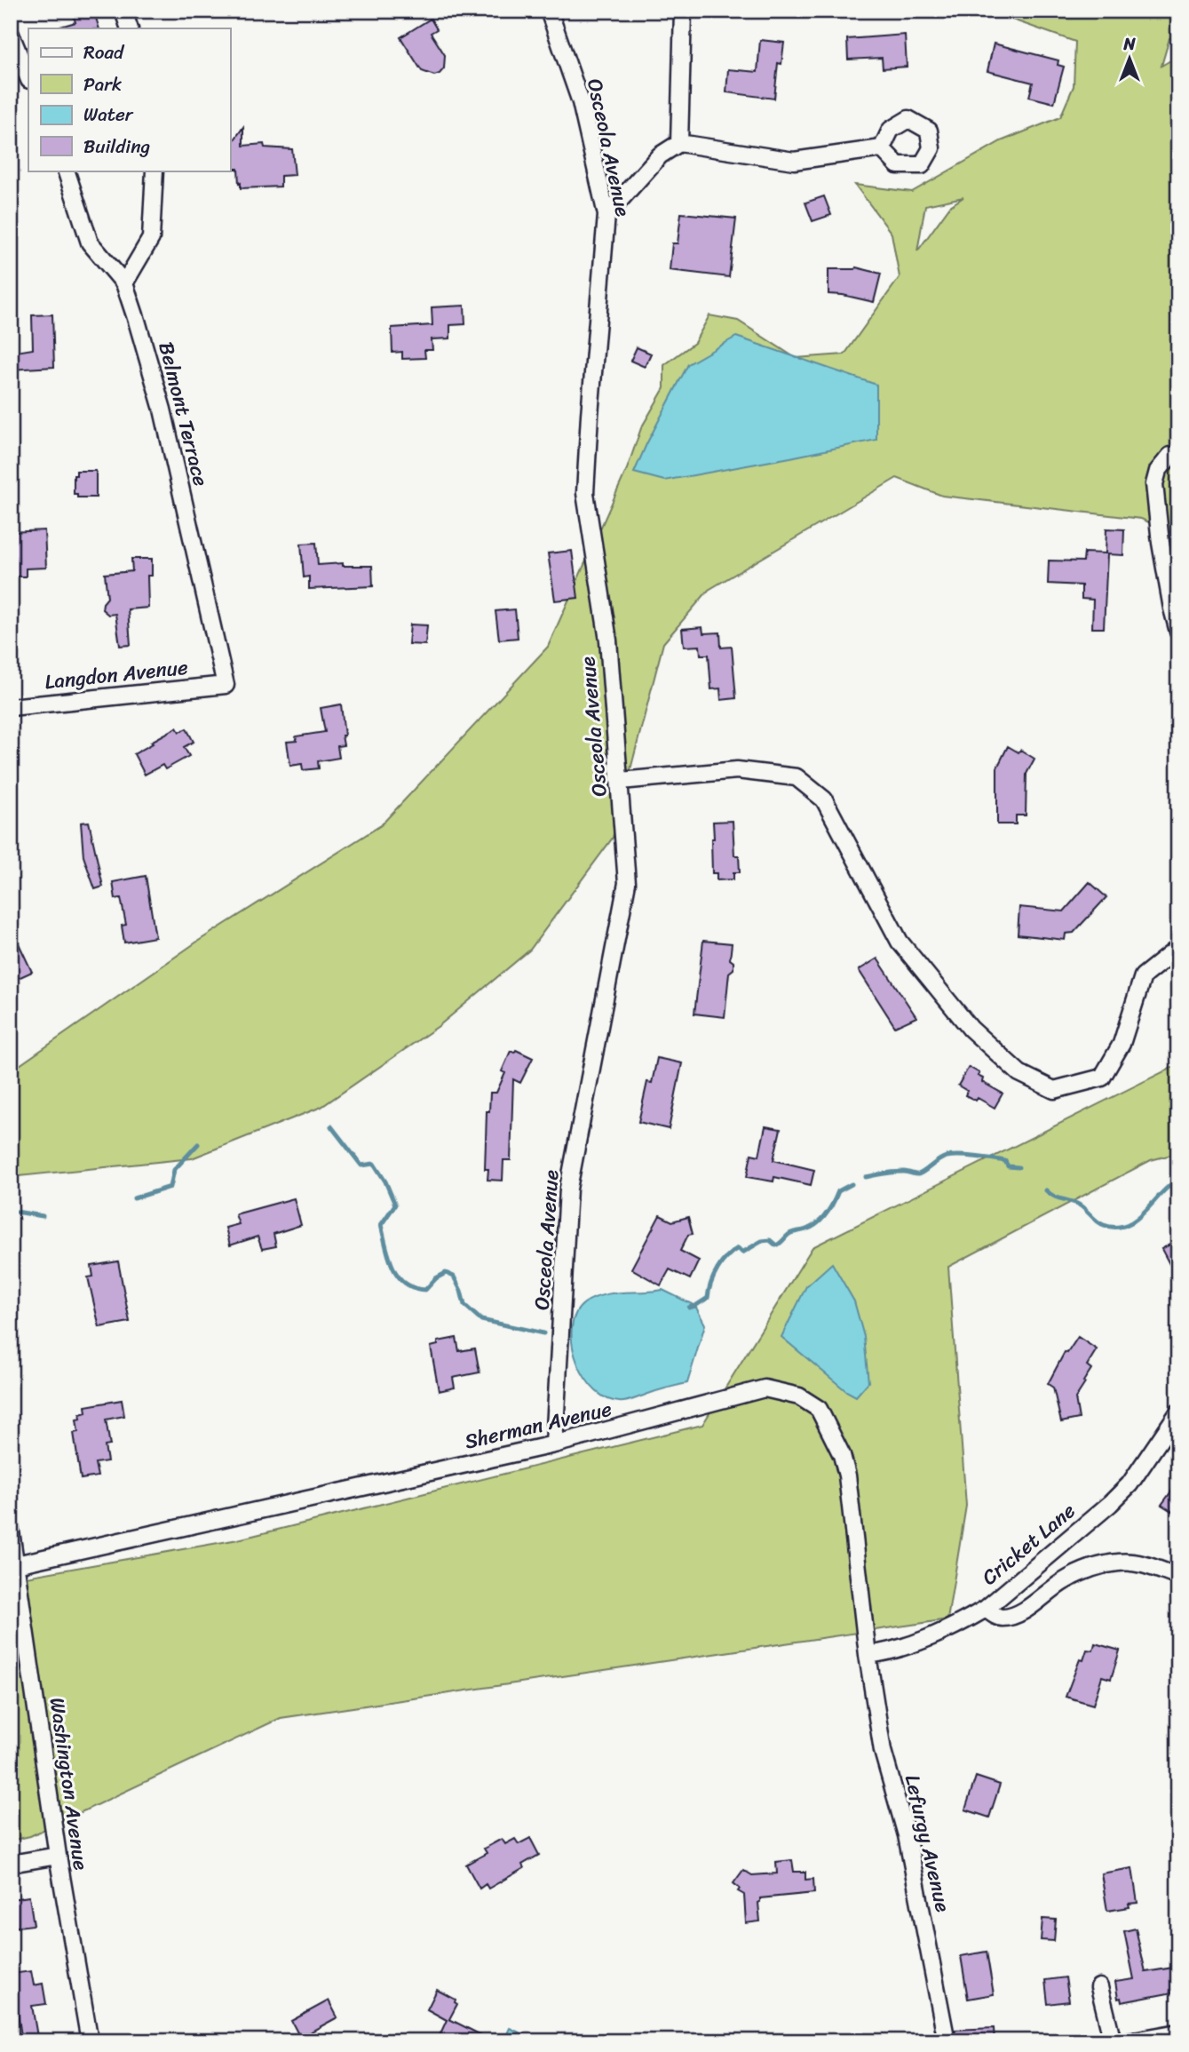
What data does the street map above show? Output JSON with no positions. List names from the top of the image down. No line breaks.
{"streets":{"street":["Osceola Avenue","Belmont Terrace","Langdon Avenue","Sherman Avenue","Cricket Lane","Washington Avenue","Lefurgy Avenue"]},"crossings":[["Osceola Avenue","Sherman Avenue"],["Belmont Terrace","Langdon Avenue"],["Sherman Avenue","Cricket Lane"],["Sherman Avenue","Washington Avenue"],["Sherman Avenue","Lefurgy Avenue"],["Cricket Lane","Lefurgy Avenue"]],"legend":["Road","Park","Water","Building"],"north":"top"}
